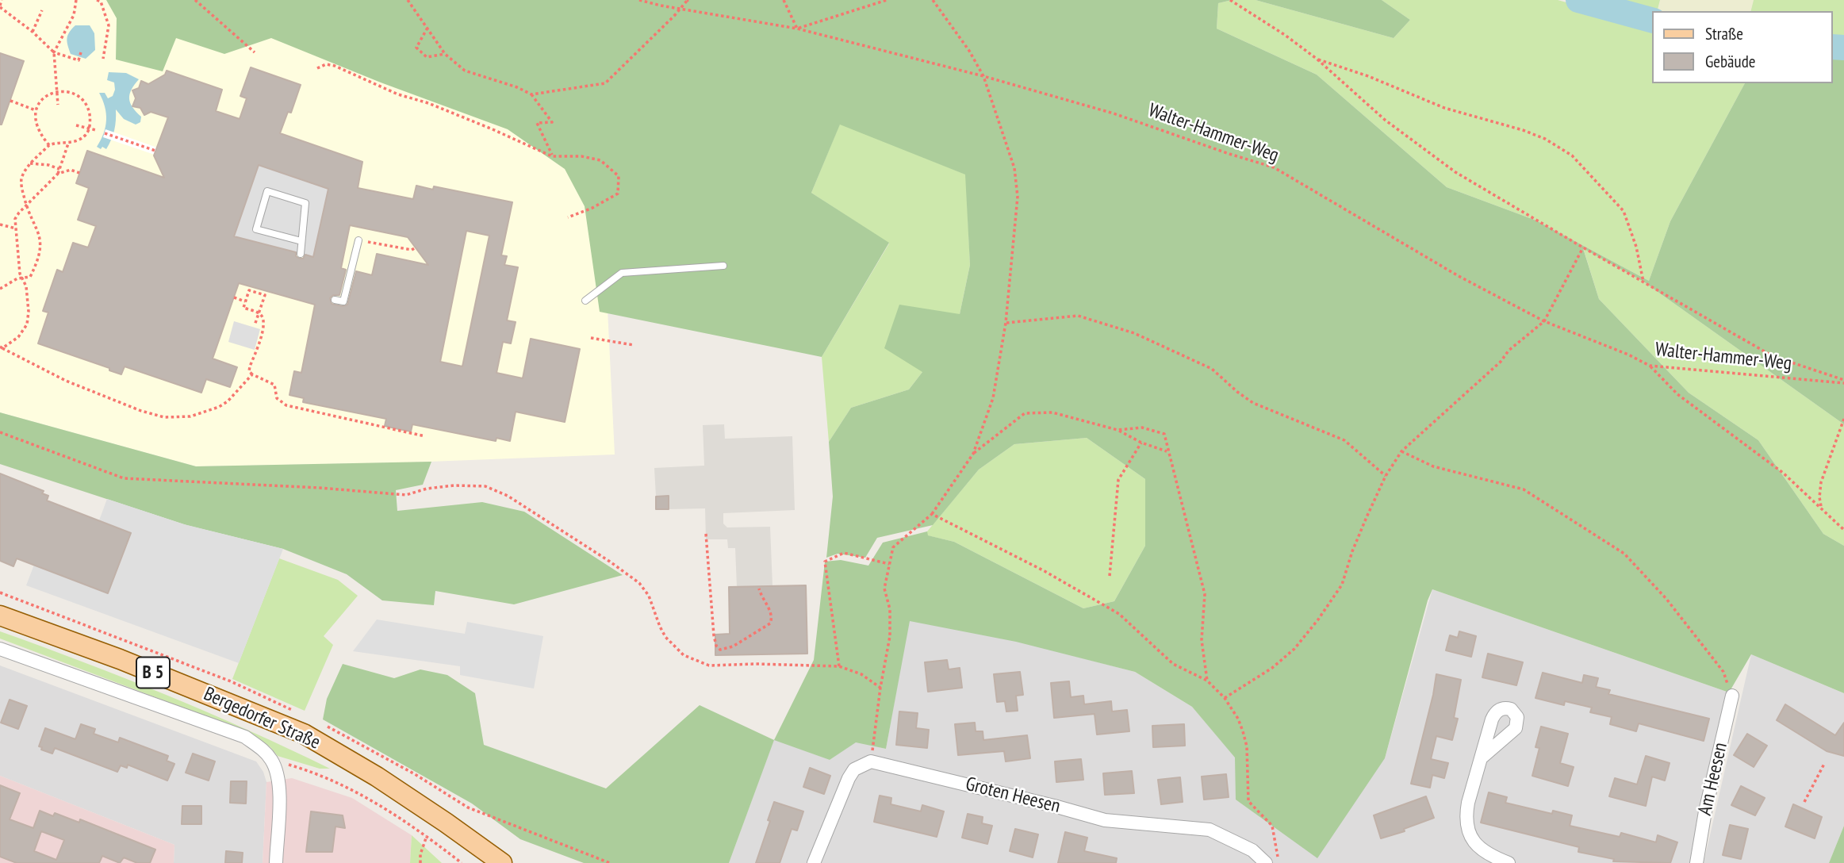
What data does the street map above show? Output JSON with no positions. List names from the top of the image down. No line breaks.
{"streets":{"main road":["B 5","Bergedorfer Straße"],"street":["Am Heesen","Groten Heesen"],"path":["Walter-Hammer-Weg"]},"legend":["Straße","Gebäude"]}
